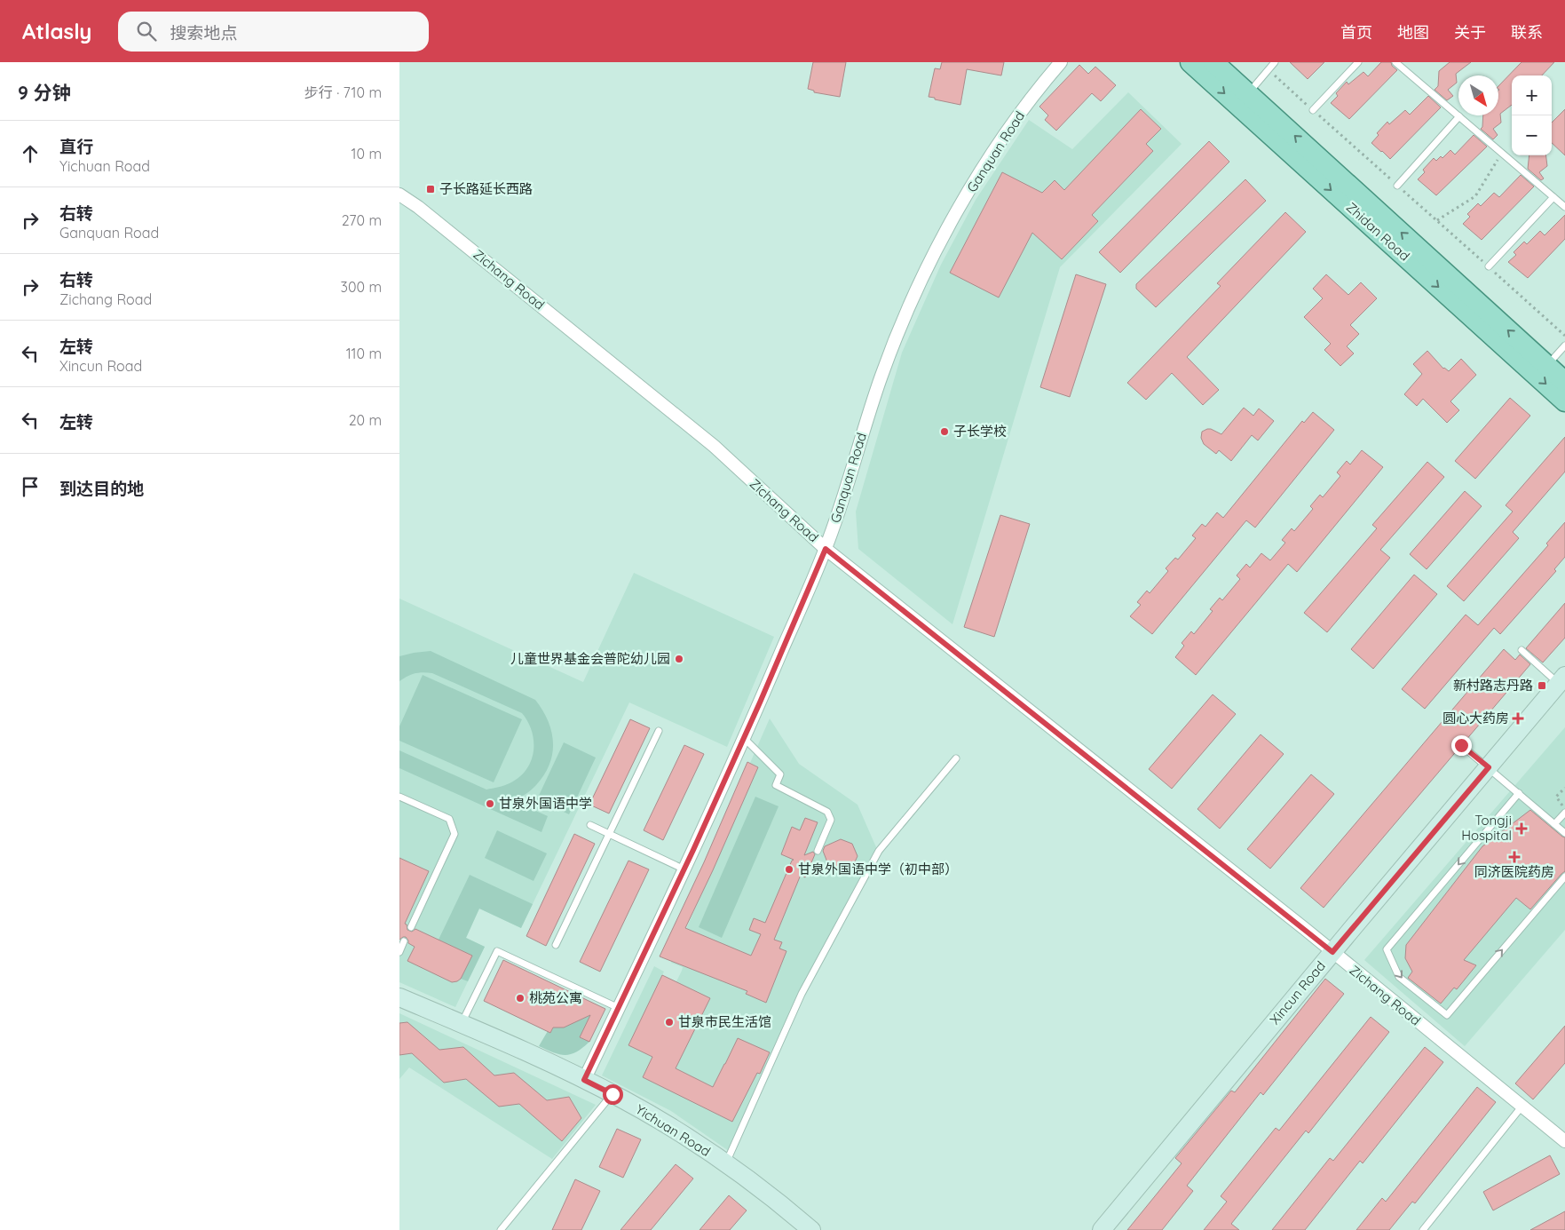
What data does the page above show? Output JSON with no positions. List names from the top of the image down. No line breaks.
{"streets":{"main road":["Zhidan Road","Xincun Road","Yichuan Road"],"street":["Ganquan Road","Zichang Road"]},"crossings":[["Ganquan Road","Zichang Road"],["Ganquan Road","Yichuan Road"],["Zichang Road","Xincun Road"]],"places":{"transit":["子长路延长西路","新村路志丹路"],"other":["子长学校","儿童世界基金会普陀幼儿园","甘泉外国语中学","甘泉外国语中学（初中部）","桃苑公寓","甘泉市民生活馆"],"health":["圆心大药房","Tongji Hospital","同济医院药房"]},"north":"bottom right","page":{"header":"Atlasly","search":"搜索地点","nav":["首页","地图","关于","联系"],"heading":["9 分钟","步行 · 710 m"],"map_buttons":["+","−"],"list":[["直行","Yichuan Road","10 m"],["右转","Ganquan Road","270 m"],["右转","Zichang Road","300 m"],["左转","Xincun Road","110 m"],["左转","20 m"],"到达目的地"]}}
